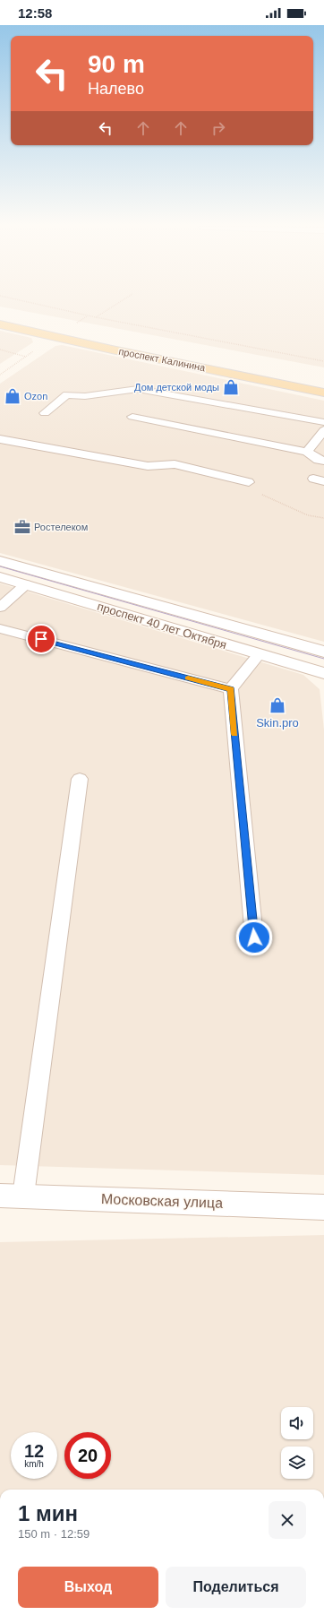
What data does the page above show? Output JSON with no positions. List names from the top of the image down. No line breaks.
{"streets":{"main road":["проспект Калинина"],"street":["проспект 40 лет Октября","Московская улица"]},"places":{"shop":["Дом детской моды","Ozon","Skin.pro"],"office":["Ростелеком"]},"page":{"status":"12:58","turn":["90 m","Налево"],"speed":"12 km/h","limit":"20","heading":["1 мин","150 m · 12:59"],"buttons":["Выход","Поделиться"]}}
